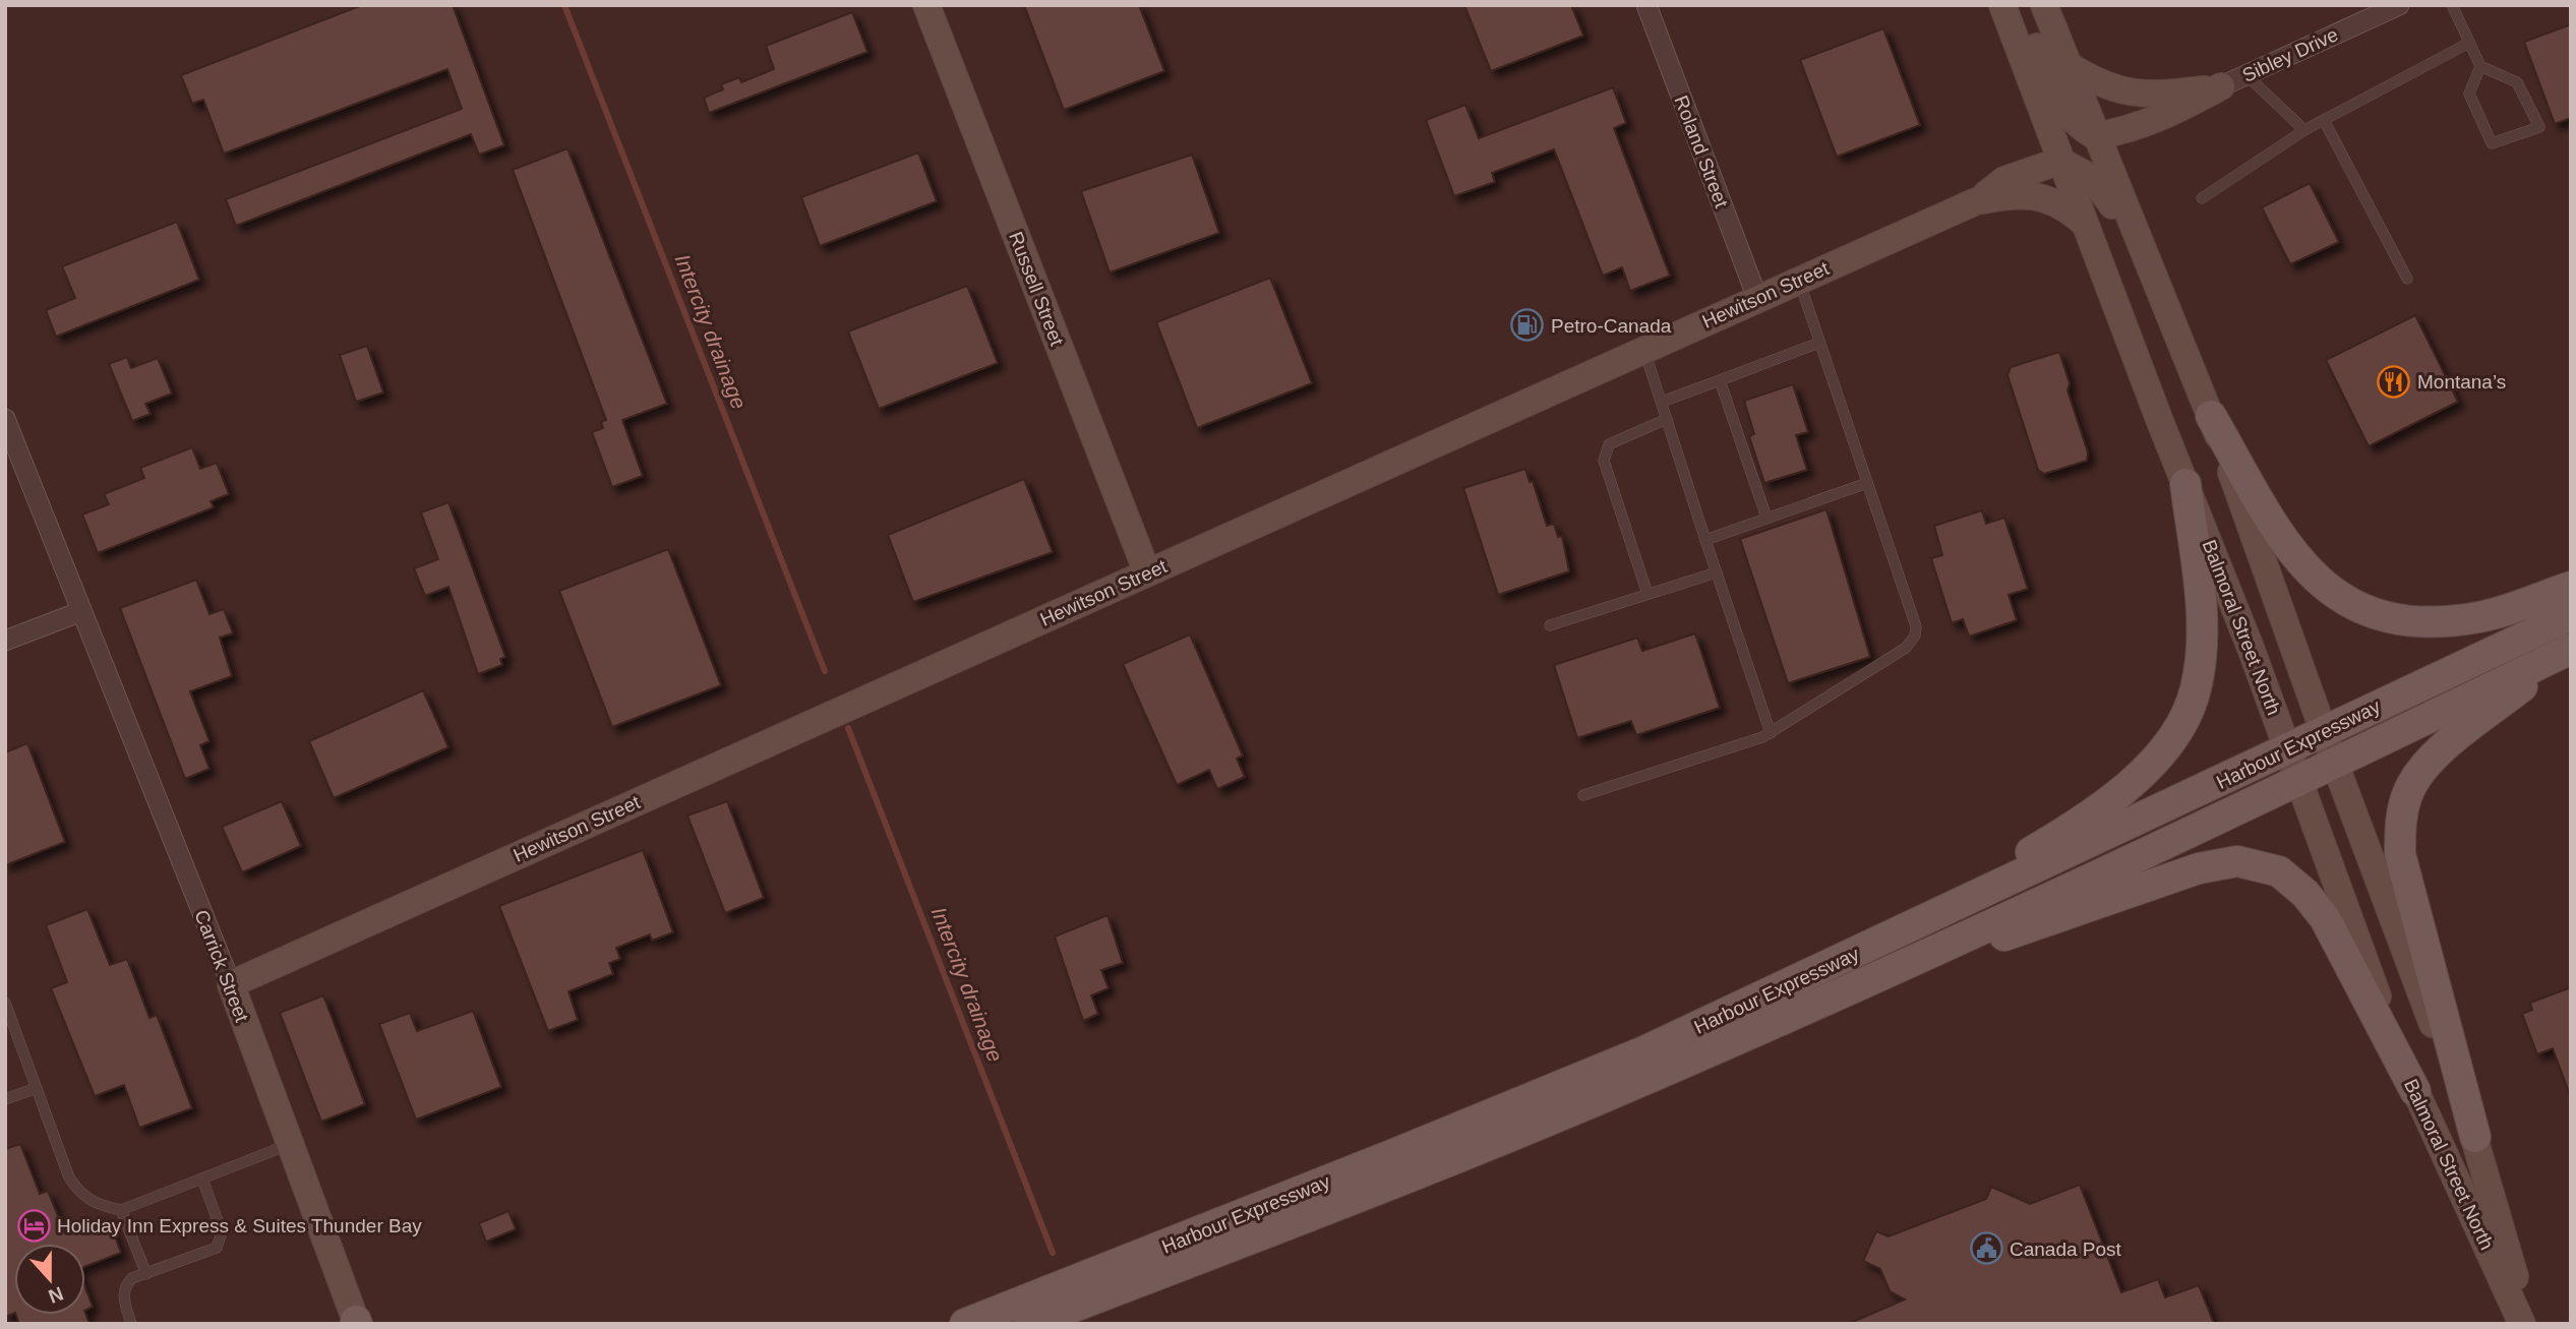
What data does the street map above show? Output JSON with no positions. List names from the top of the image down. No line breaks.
{"streets":{"main road":["Russell Street","Hewitson Street","Balmoral Street North","Harbour Expressway","Carrick Street"],"street":["Sibley Drive","Roland Street"]},"crossings":[["Roland Street","Hewitson Street"],["Russell Street","Hewitson Street"],["Hewitson Street","Carrick Street"],["Balmoral Street North","Harbour Expressway"]],"water":["Intercity drainage"],"places":{"fuel station":["Petro-Canada"],"restaurant":["Montana’s"],"hotel":["Holiday Inn Express & Suites Thunder Bay"],"public building":["Canada Post"]},"north":"bottom"}
